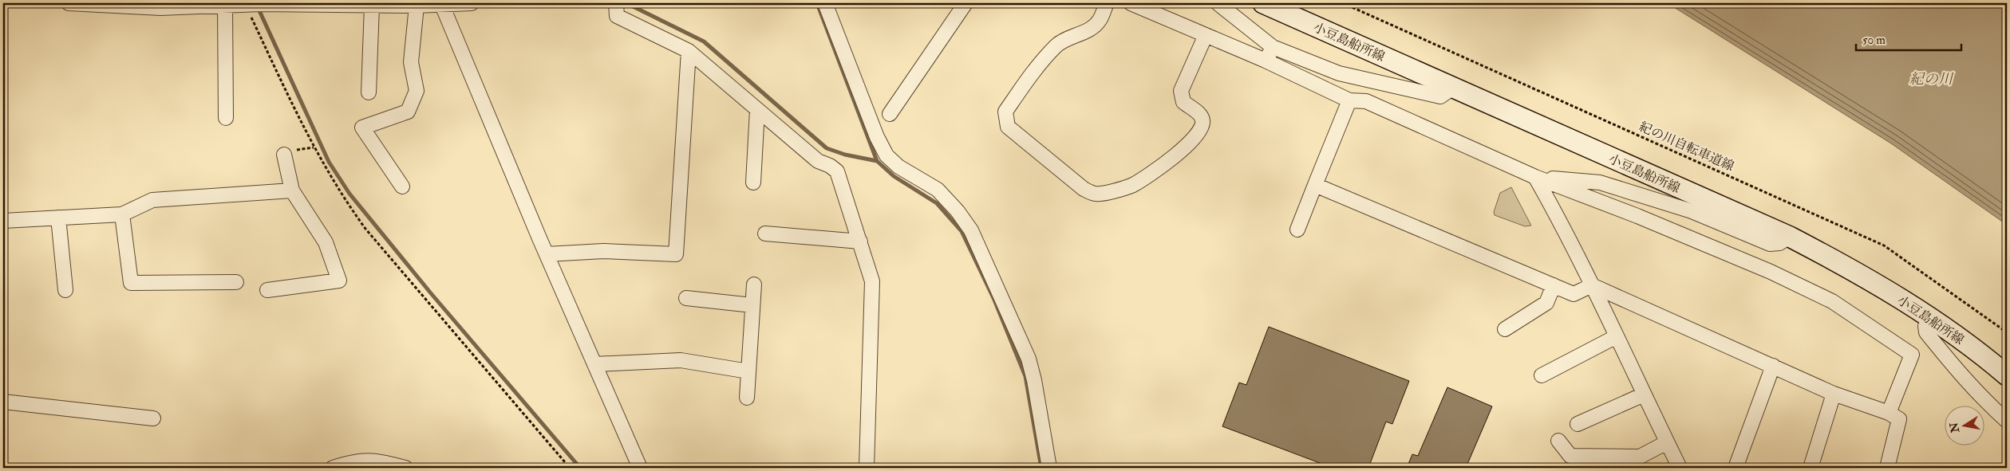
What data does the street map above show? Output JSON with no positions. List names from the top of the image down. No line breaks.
{"streets":{"main road":["小豆島船所線"],"path":["紀の川自転車道線"]},"water":["紀の川"],"scale_bar":"50 m","north":"left"}
